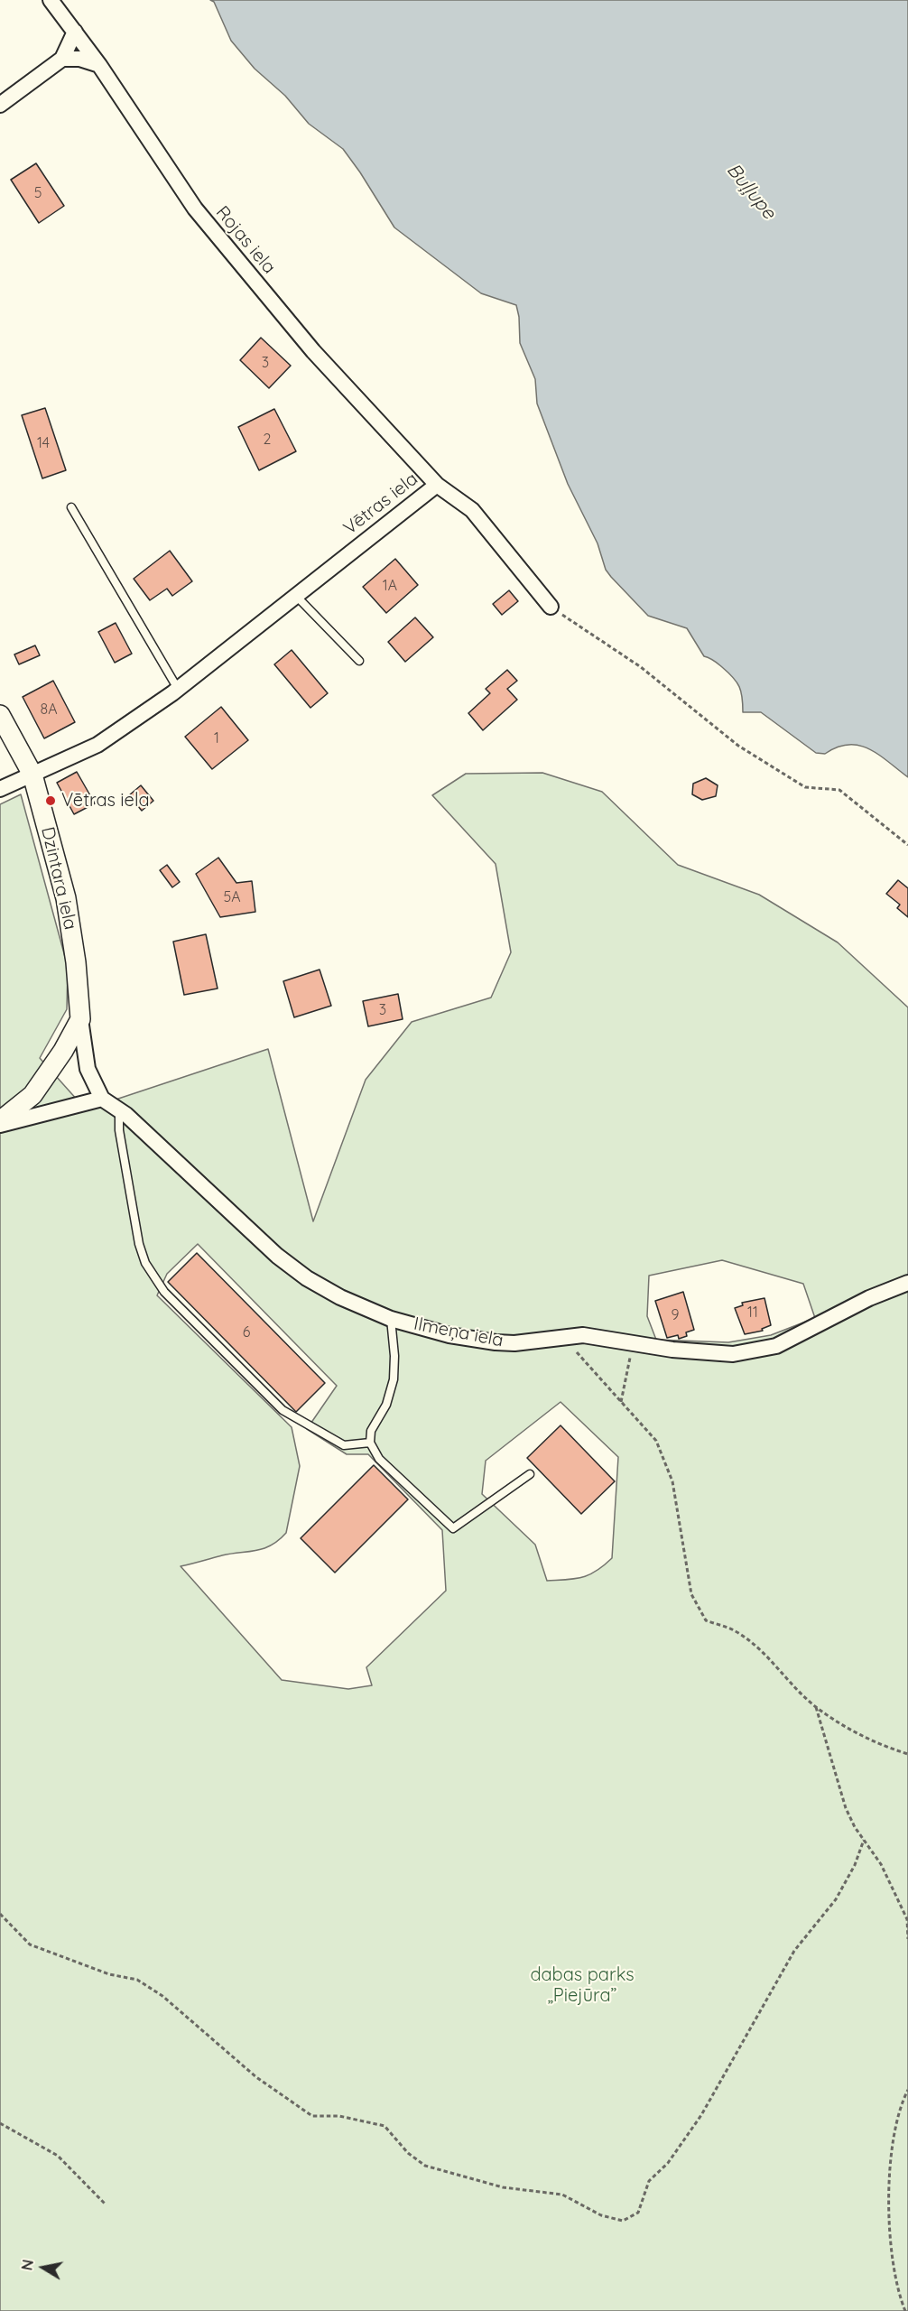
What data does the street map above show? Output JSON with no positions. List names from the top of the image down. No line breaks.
{"streets":{"street":["Rojas iela","Vētras iela","Dzintara iela","Ilmeņa iela"]},"crossings":[["Rojas iela","Vētras iela"],["Vētras iela","Dzintara iela"],["Dzintara iela","Ilmeņa iela"]],"water":["Buļļupe"],"parks":["dabas parks „Piejūra”"],"places":["Vētras iela"],"house_numbers":["5","3","2","14","1A","8A","1","5A","3","11","9","6"],"north":"left"}
